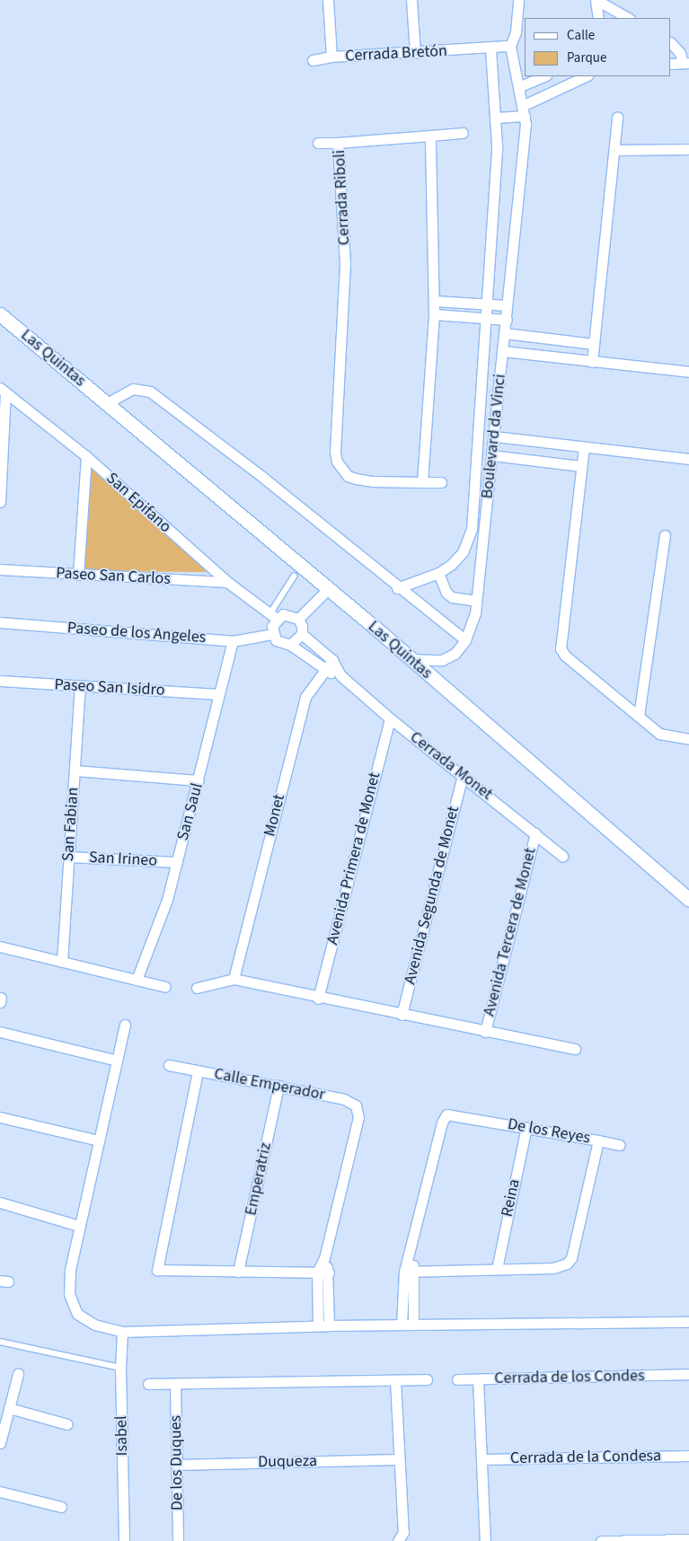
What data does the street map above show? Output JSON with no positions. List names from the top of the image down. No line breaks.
{"streets":{"street":["Cerrada Bretón","Cerrada Riboli","Las Quintas","Boulevard da Vinci","San Epifano","Paseo San Carlos","Paseo de los Angeles","Paseo San Isidro","Cerrada Monet","San Saul","Monet","San Fabian","Avenida Primera de Monet","San Irineo","Avenida Segunda de Monet","Avenida Tercera de Monet","Calle Emperador","De los Reyes","Emperatriz","Reina","Cerrada de los Condes","Isabel","Cerrada de la Condesa","Duqueza","De los Duques"]},"crossings":[["Cerrada Bretón","Boulevard da Vinci"],["San Epifano","Paseo San Carlos"],["San Epifano","Paseo de los Angeles"],["Paseo de los Angeles","San Saul"],["Paseo San Isidro","San Saul"],["Paseo San Isidro","San Fabian"],["Cerrada Monet","Avenida Primera de Monet"],["Cerrada Monet","Avenida Segunda de Monet"],["Cerrada Monet","Avenida Tercera de Monet"],["San Saul","San Irineo"],["San Fabian","San Irineo"],["Calle Emperador","Emperatriz"],["De los Reyes","Reina"],["Cerrada de los Condes","Cerrada de la Condesa"],["Duqueza","De los Duques"]],"legend":["Calle","Parque"]}
